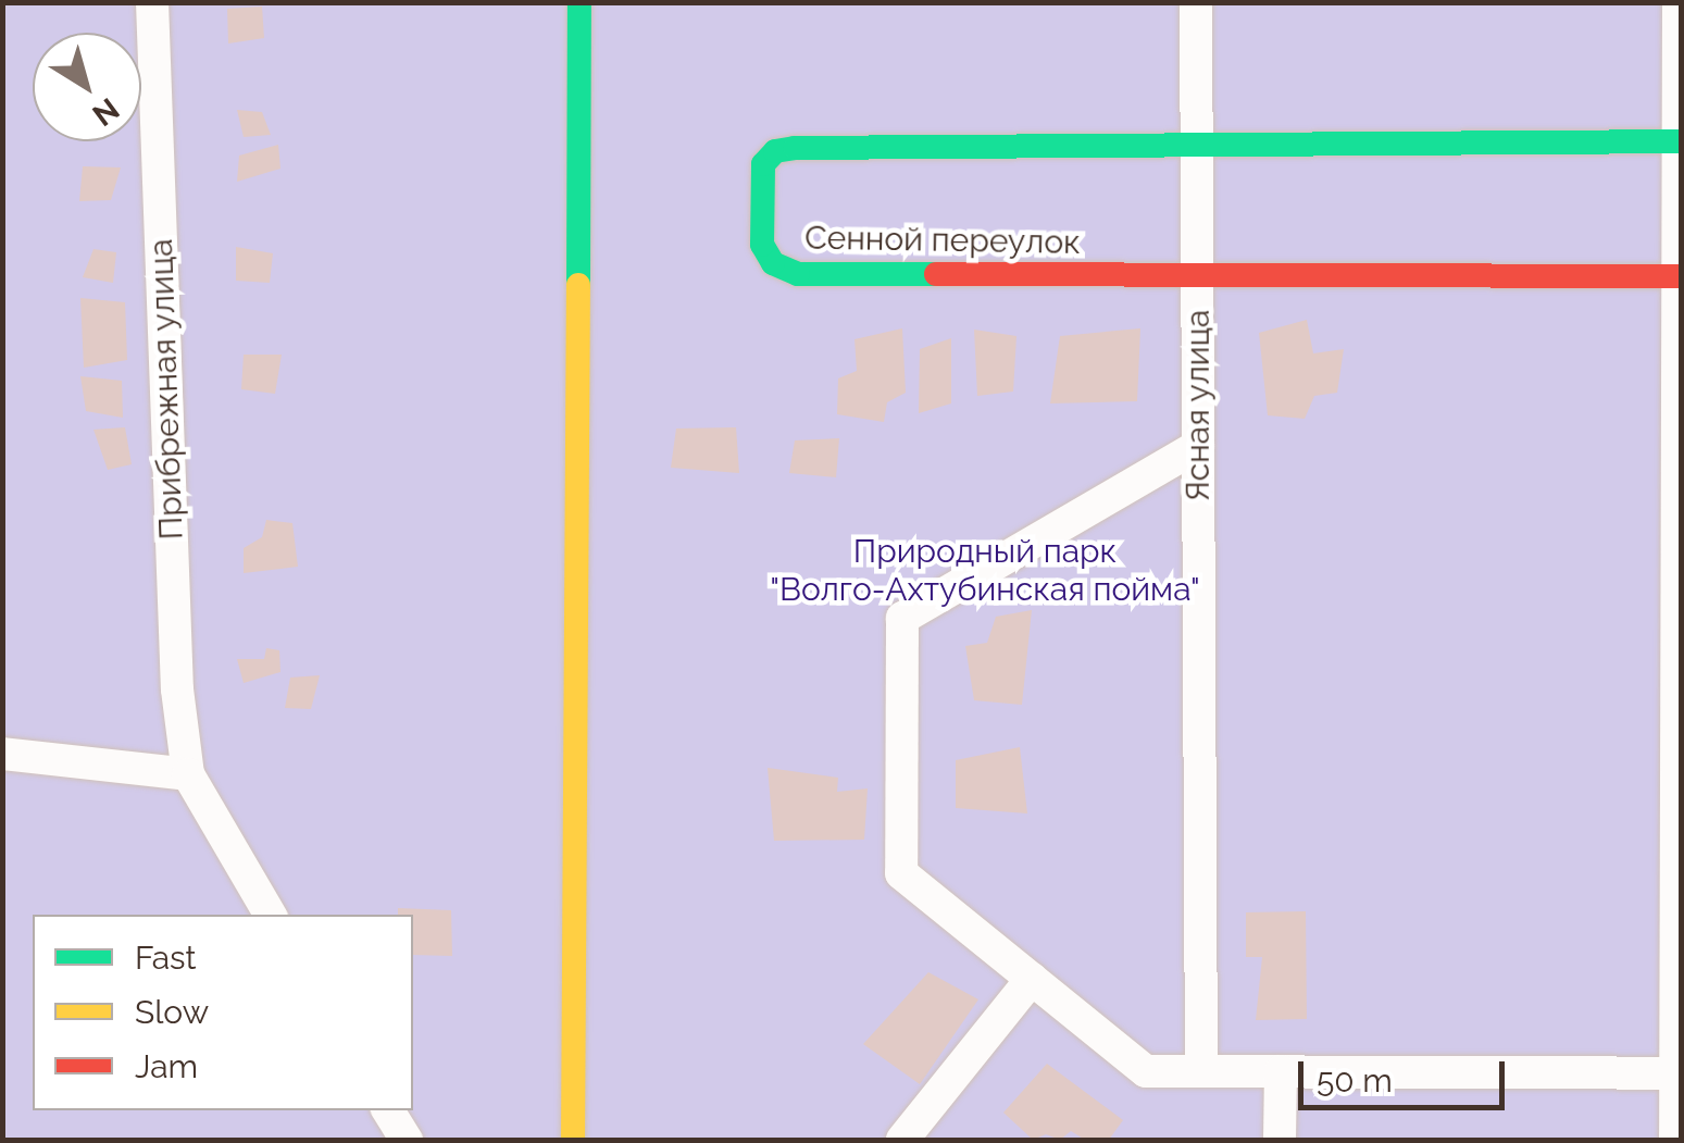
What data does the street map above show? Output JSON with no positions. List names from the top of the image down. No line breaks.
{"streets":{"street":["Сенной переулок","Прибрежная улица","Ясная улица"]},"crossings":[["Сенной переулок","Ясная улица"]],"parks":["Природный парк \"Волго-Ахтубинская пойма\""],"legend":["Fast","Slow","Jam"],"scale_bar":"50 m","north":"bottom right"}
